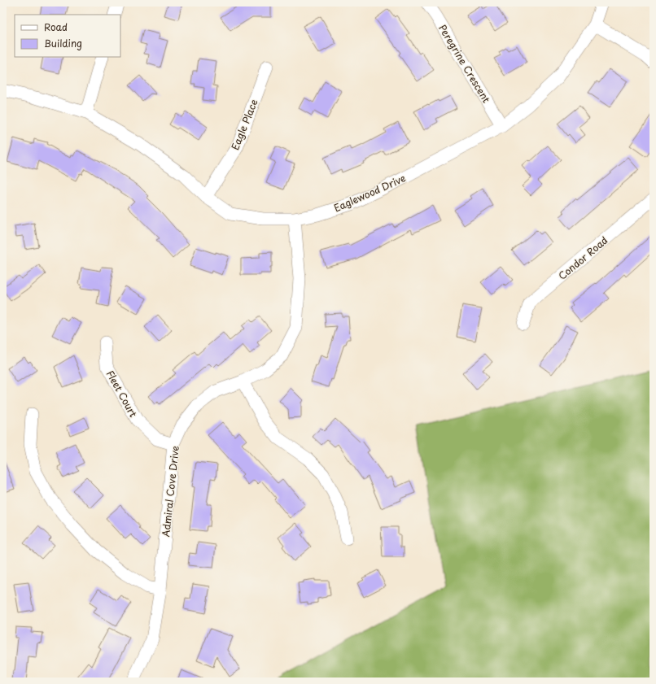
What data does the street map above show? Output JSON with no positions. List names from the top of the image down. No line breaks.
{"streets":{"street":["Peregrine Crescent","Eagle Place","Eaglewood Drive","Condor Road","Fleet Court","Admiral Cove Drive"]},"crossings":[["Peregrine Crescent","Eaglewood Drive"],["Eagle Place","Eaglewood Drive"],["Eaglewood Drive","Admiral Cove Drive"],["Fleet Court","Admiral Cove Drive"]],"legend":["Road","Building"]}
